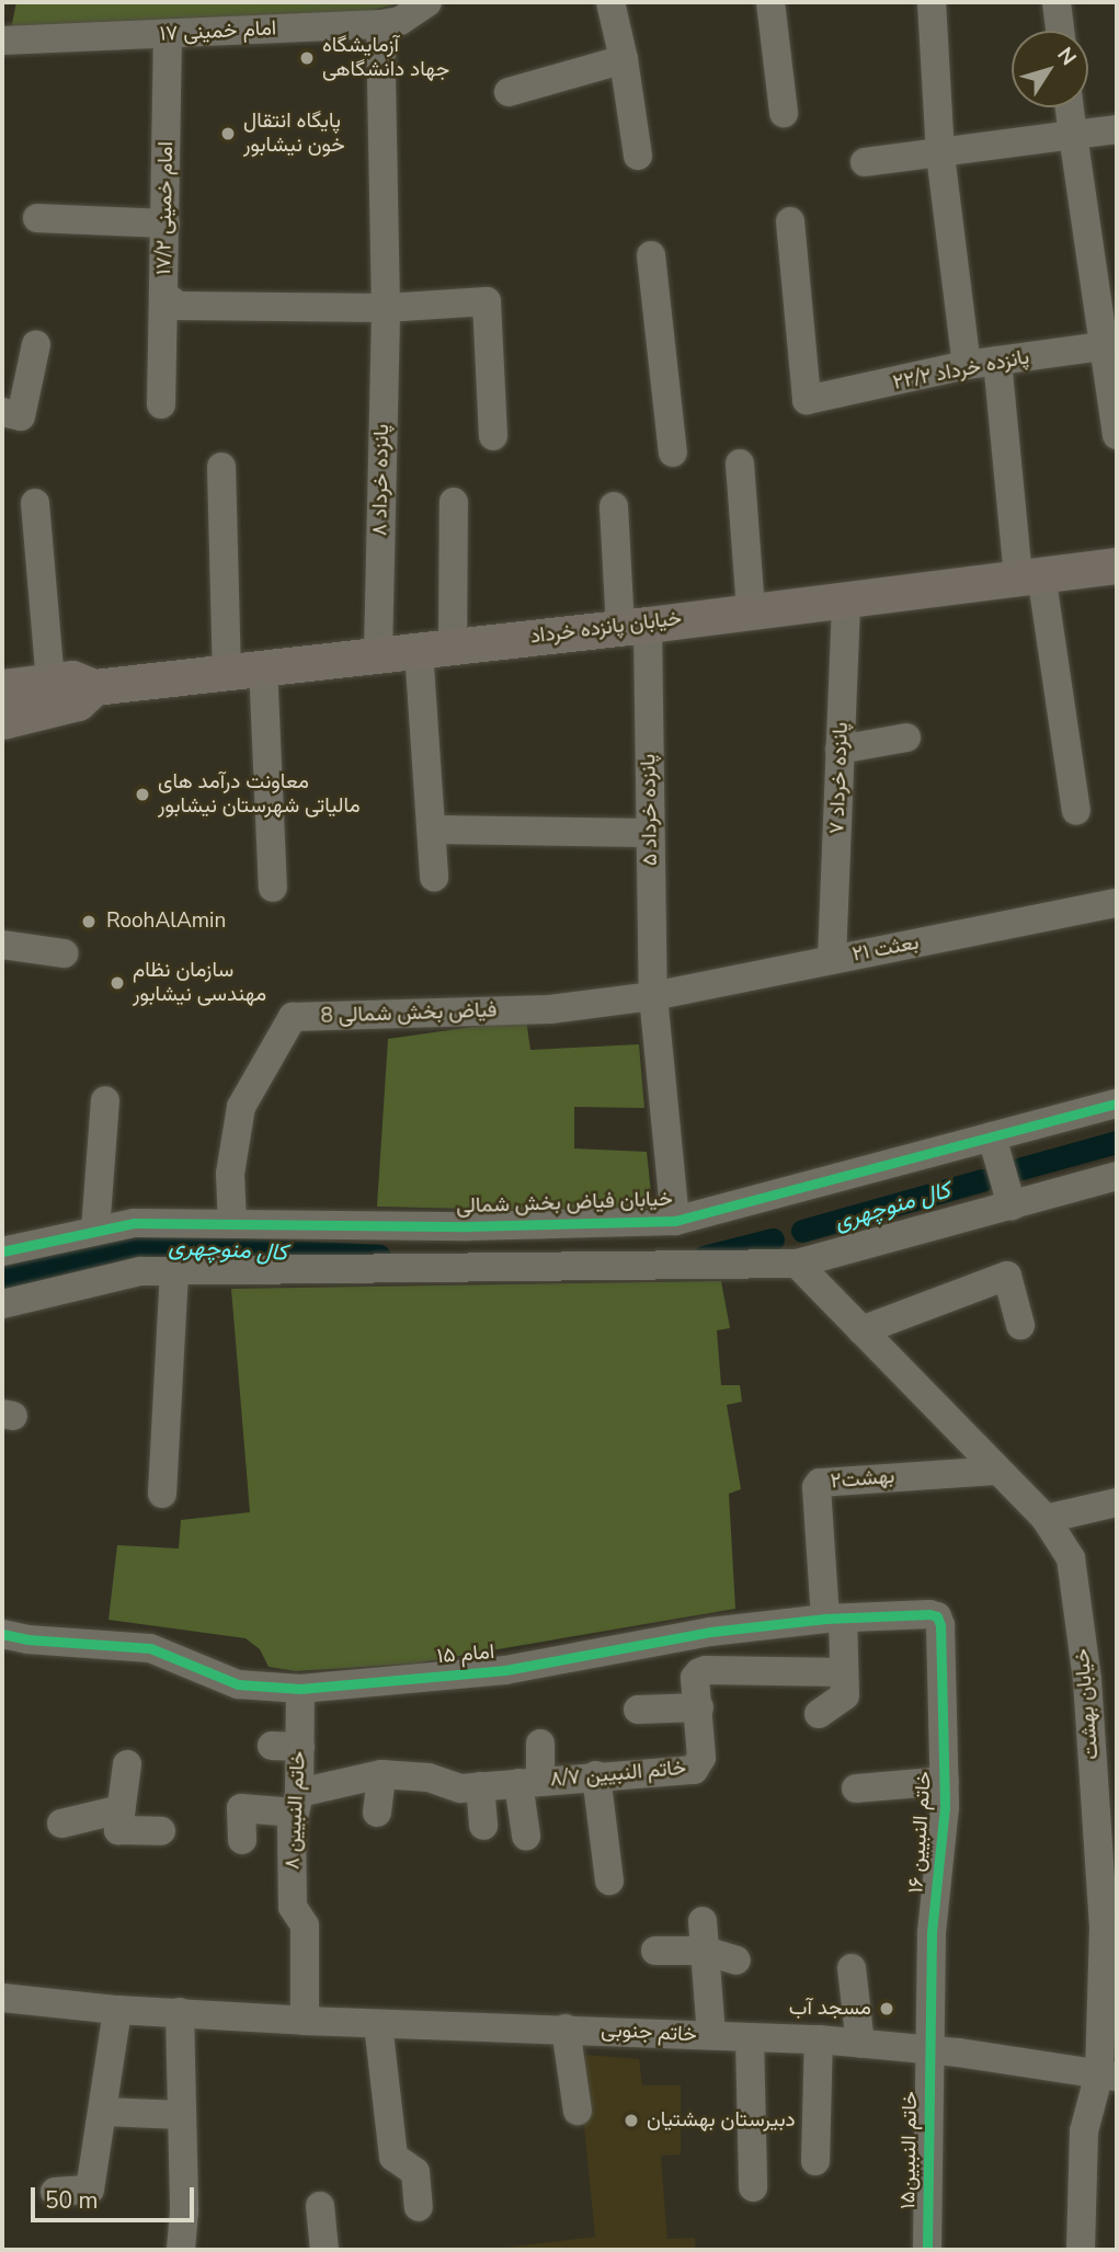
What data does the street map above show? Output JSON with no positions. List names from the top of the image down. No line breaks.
{"streets":{"main road":["خیابان پانزده خرداد"],"street":["امام خمینی ۱۷","امام خمینی ۱۷/۲","پانزده خرداد ۲۲/۲","پانزده خرداد ۸","پانزده خرداد ۷","پانزده خرداد ۵","بعثت ۲۱","فیاض بخش شمالی 8","خیابان فیاض بخش شمالی","بهشت۲","امام ۱۵","خیابان بهشت","خاتم النبیین ۸/۷","خاتم النبیین ۸","خاتم النبیین ۱۶","خاتم جنوبی","خاتم النببین۱۵"]},"crossings":[["امام خمینی ۱۷","امام خمینی ۱۷/۲"],["امام خمینی ۱۷","پانزده خرداد ۸"],["امام خمینی ۱۷/۲","پانزده خرداد ۸"],["پانزده خرداد ۸","خیابان پانزده خرداد"],["خیابان پانزده خرداد","پانزده خرداد ۷"],["خیابان پانزده خرداد","پانزده خرداد ۵"],["پانزده خرداد ۷","بعثت ۲۱"],["پانزده خرداد ۵","بعثت ۲۱"],["پانزده خرداد ۵","فیاض بخش شمالی 8"],["پانزده خرداد ۵","خیابان فیاض بخش شمالی"],["بعثت ۲۱","فیاض بخش شمالی 8"],["فیاض بخش شمالی 8","خیابان فیاض بخش شمالی"],["بهشت۲","امام ۱۵"],["بهشت۲","خیابان بهشت"],["امام ۱۵","خاتم النبیین ۸"],["امام ۱۵","خاتم النبیین ۱۶"],["خیابان بهشت","خاتم جنوبی"],["خاتم النبیین ۸/۷","خاتم النبیین ۸"],["خاتم النبیین ۸","خاتم جنوبی"],["خاتم النبیین ۱۶","خاتم جنوبی"],["خاتم النبیین ۱۶","خاتم النببین۱۵"],["خاتم جنوبی","خاتم النببین۱۵"]],"water":["کال منوچهری"],"places":["آزمایشگاه جهاد دانشگاهی","پایگاه انتقال خون نیشابور","معاونت درآمد های مالیاتی شهرستان نیشابور","RoohAlAmin","سازمان نظام مهندسی نیشابور","مسجد آب","دبیرستان بهشتیان"],"scale_bar":"50 m","north":"top right"}
